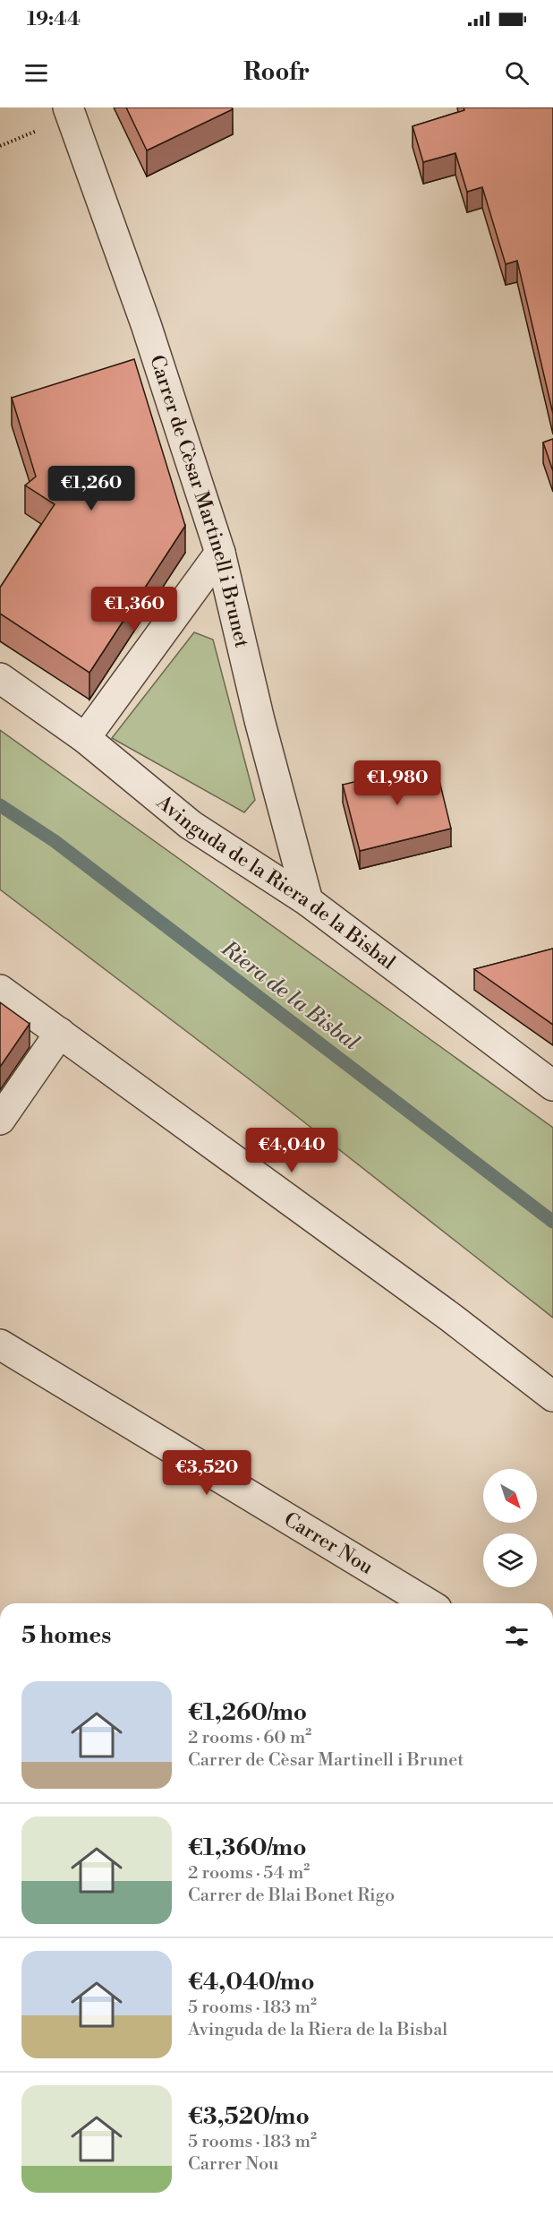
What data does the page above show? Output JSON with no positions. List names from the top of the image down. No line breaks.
{"streets":{"street":["Carrer de Cèsar Martinell i Brunet","Avinguda de la Riera de la Bisbal","Carrer Nou"]},"crossings":[["Carrer de Cèsar Martinell i Brunet","Avinguda de la Riera de la Bisbal"]],"water":["Riera de la Bisbal"],"north":"bottom right","page":{"status":"19:44","header":"Roofr","price":["€1,260","€1,360","€1,980","€4,040","€3,520"],"heading":"5 homes","list":[{"name":"€1,260/mo","note":"2 rooms · 60 m² · Carrer de Cèsar Martinell i Brunet"},{"name":"€1,360/mo","note":"2 rooms · 54 m² · Carrer de Blai Bonet Rigo"},{"name":"€4,040/mo","note":"5 rooms · 183 m² · Avinguda de la Riera de la Bisbal"},{"name":"€3,520/mo","note":"5 rooms · 183 m² · Carrer Nou"}]}}
